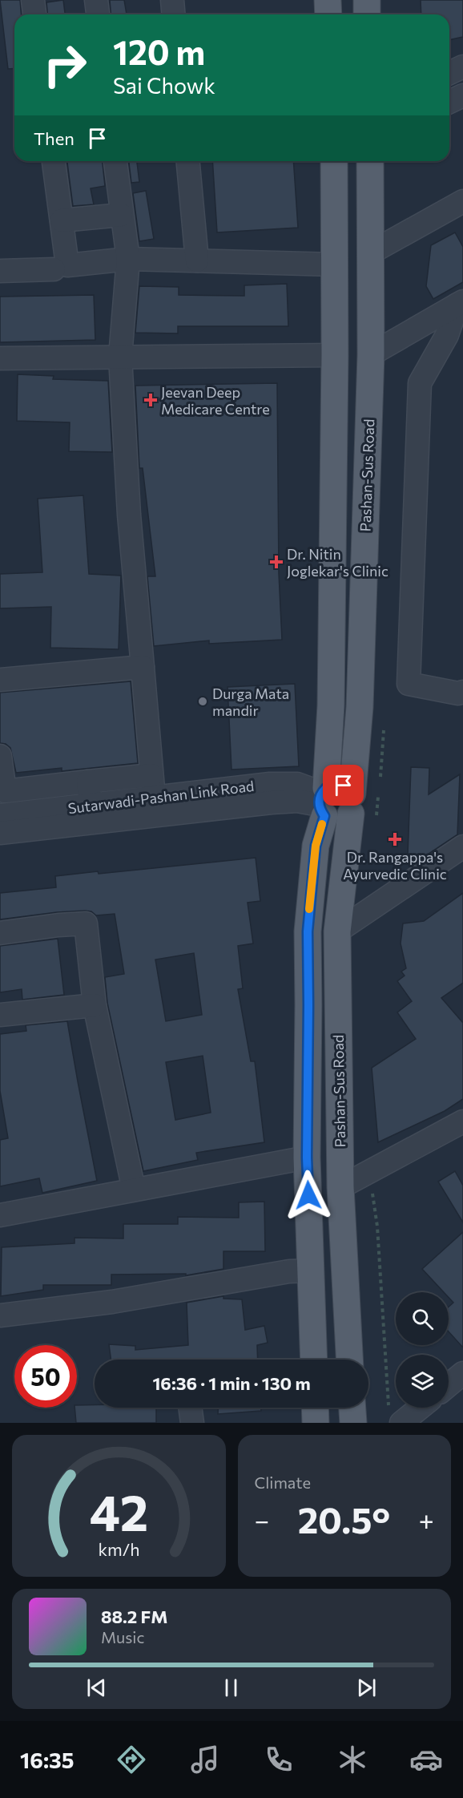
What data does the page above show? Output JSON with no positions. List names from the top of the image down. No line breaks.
{"streets":{"main road":["Pashan-Sus Road"],"street":["Sutarwadi-Pashan Link Road"]},"crossings":[["Pashan-Sus Road","Sutarwadi-Pashan Link Road"]],"places":{"health":["Jeevan Deep Medicare Centre","Dr. Nitin Joglekar's Clinic","Dr. Rangappa's Ayurvedic Clinic"],"other":["Durga Mata mandir"]},"page":{"turn":["120 m","Sai Chowk"],"then":"Then","limit":"50","trip":"16:36 · 1 min · 130 m","tile":"Climate","heat":["−","20.5°","+"],"song":["88.2 FM","Music"],"tabs":"16:35","gauge":["42","km/h"]}}
